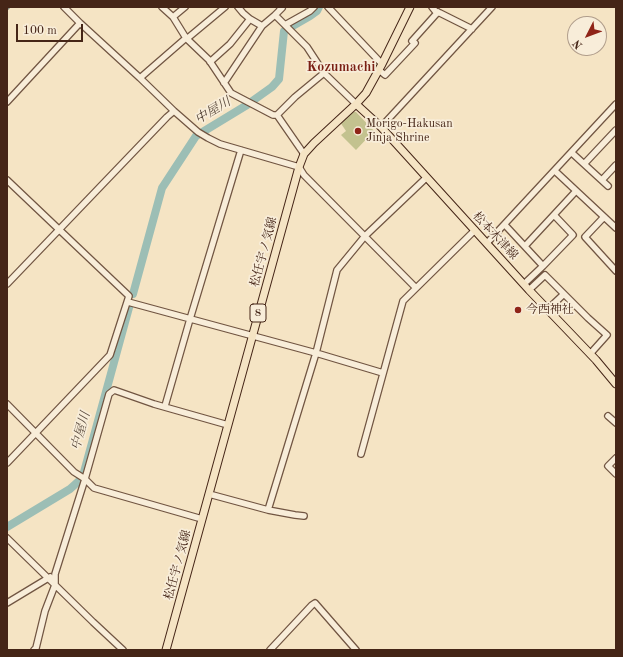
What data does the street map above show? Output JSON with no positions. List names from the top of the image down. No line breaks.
{"streets":{"main road":["松本木津線","松任宇ノ気線","8"]},"crossings":[["松本木津線","松任宇ノ気線"]],"districts":["Kozumachi"],"water":["中屋川"],"places":["Morigo-Hakusan Jinja Shrine","今西神社"],"scale_bar":"100 m","north":"bottom left"}
